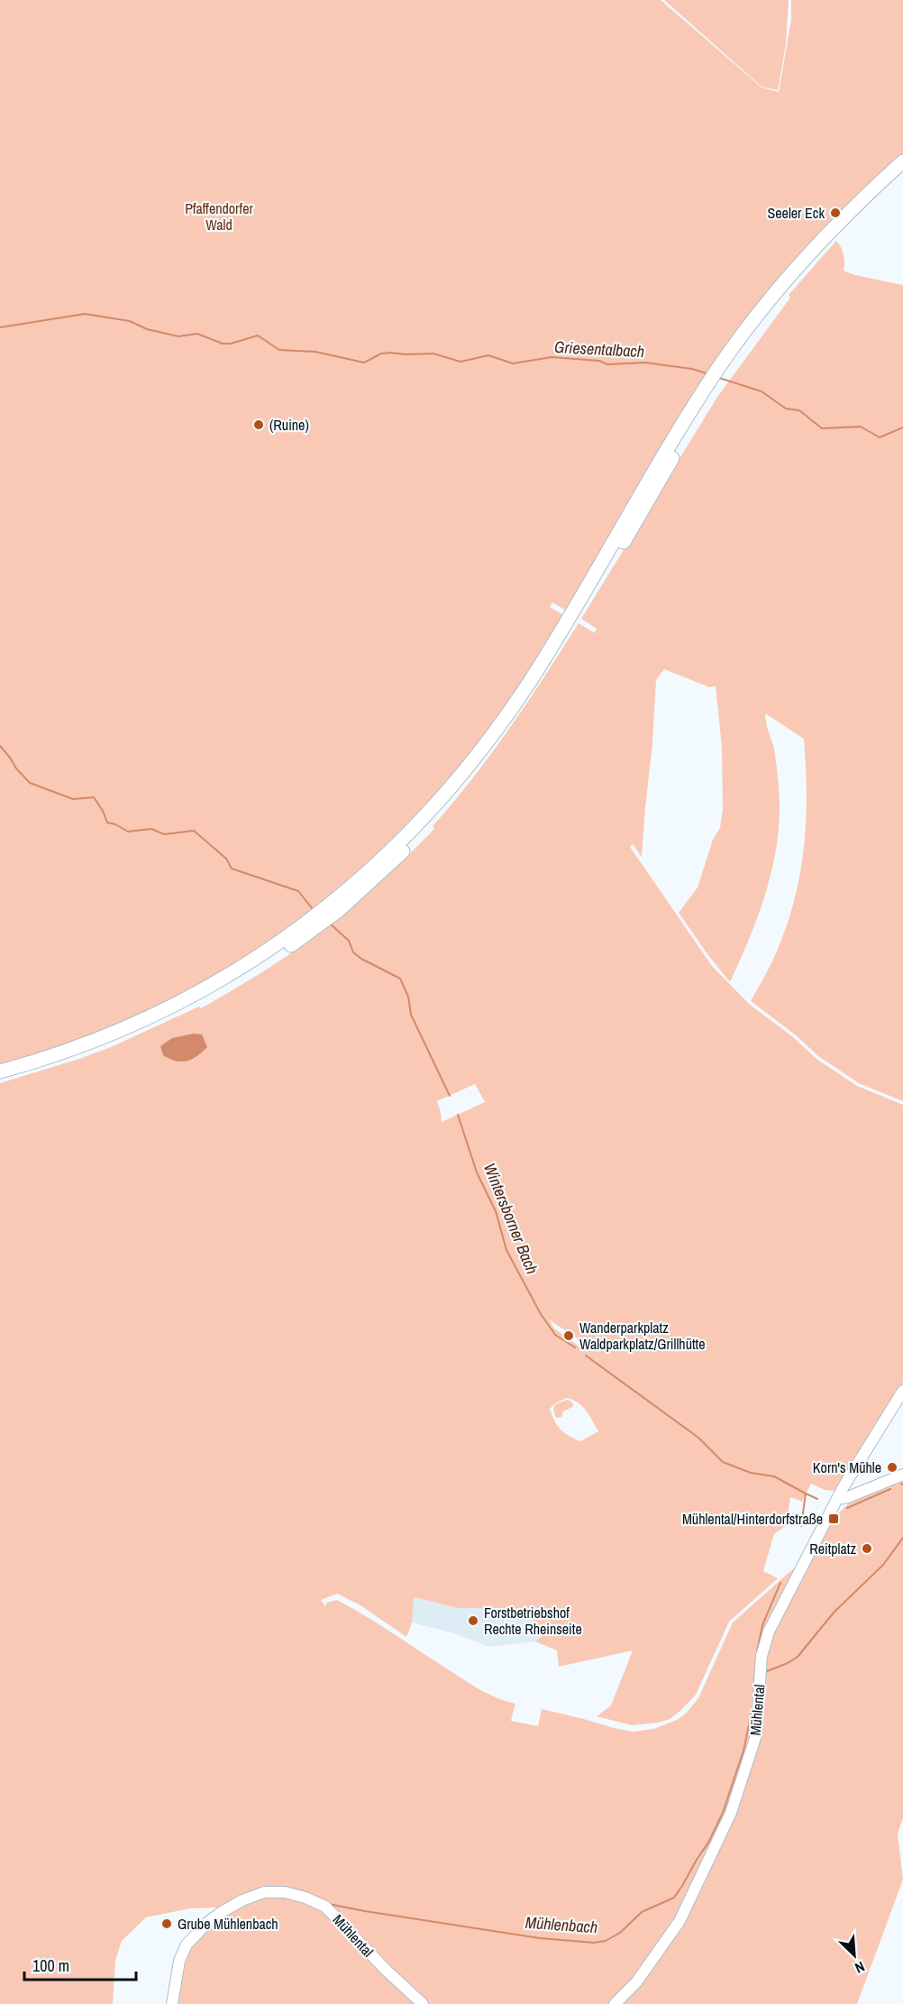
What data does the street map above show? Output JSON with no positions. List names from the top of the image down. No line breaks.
{"streets":{"street":["Mühlental"]},"water":["Griesentalbach","Wintersborner Bach","Mühlenbach"],"parks":["Pfaffendorfer Wald"],"places":{"other":["Seeler Eck","(Ruine)","Wanderparkplatz Waldparkplatz/Grillhütte","Korn's Mühle","Reitplatz","Forstbetriebshof Rechte Rheinseite","Grube Mühlenbach"],"transit":["Mühlental/Hinterdorfstraße"]},"scale_bar":"100 m","north":"bottom right"}
